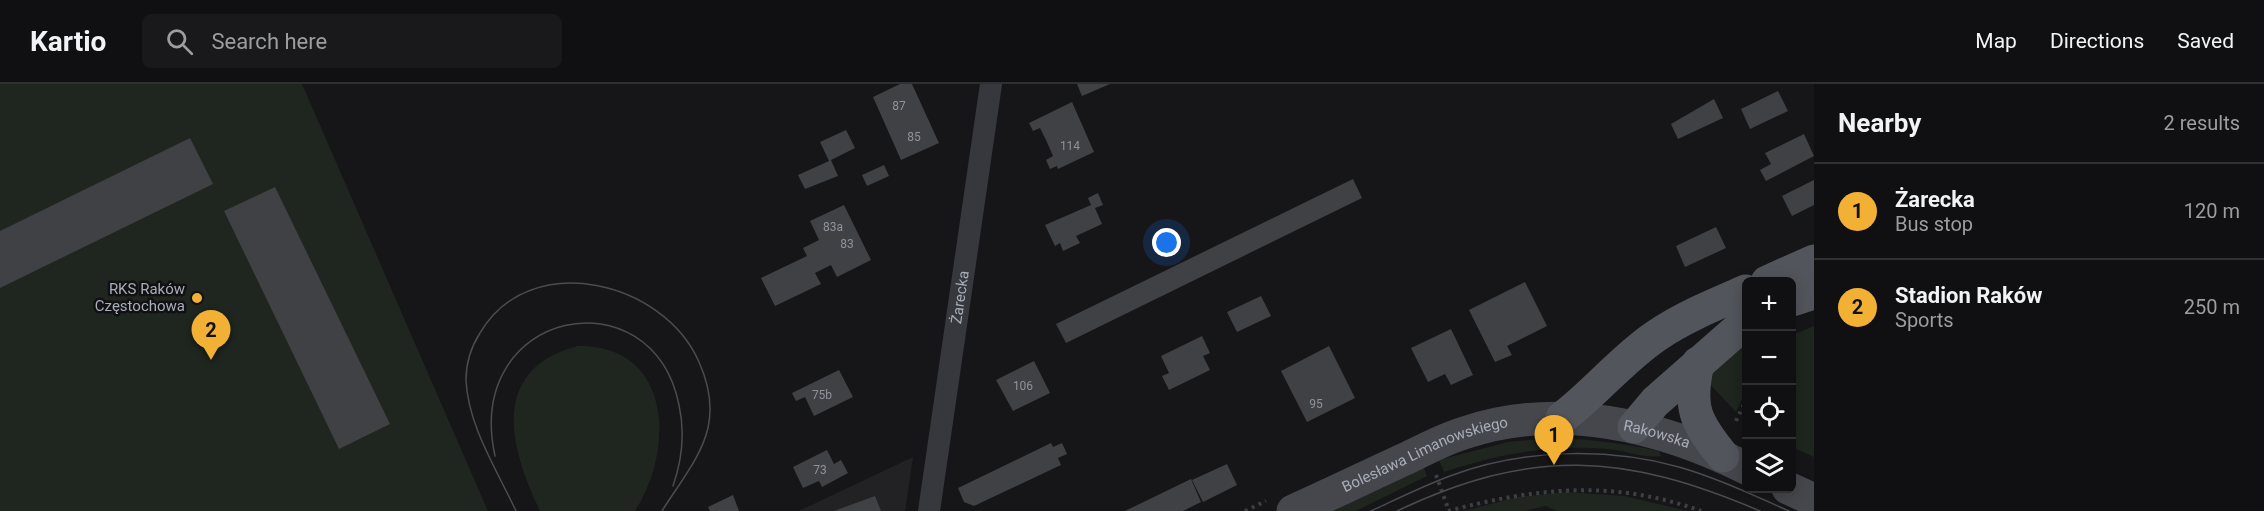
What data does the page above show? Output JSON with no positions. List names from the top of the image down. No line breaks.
{"streets":{"street":["Żarecka","Rakowska","Bolesława Limanowskiego"]},"crossings":[["Rakowska","Bolesława Limanowskiego"]],"places":["RKS Raków Częstochowa"],"house_numbers":["87","85","114","83a","83","106","75b","95","73"],"page":{"header":"Kartio","search":"Search here","nav":["Map","Directions","Saved"],"heading":["Nearby","2 results"],"list":[{"mark":"1","name":"Żarecka","note":"Bus stop","value":"120 m"},{"mark":"2","name":"Stadion Raków","note":"Sports","value":"250 m"}],"map_buttons":["+","−"],"pins":["2","1"]}}
